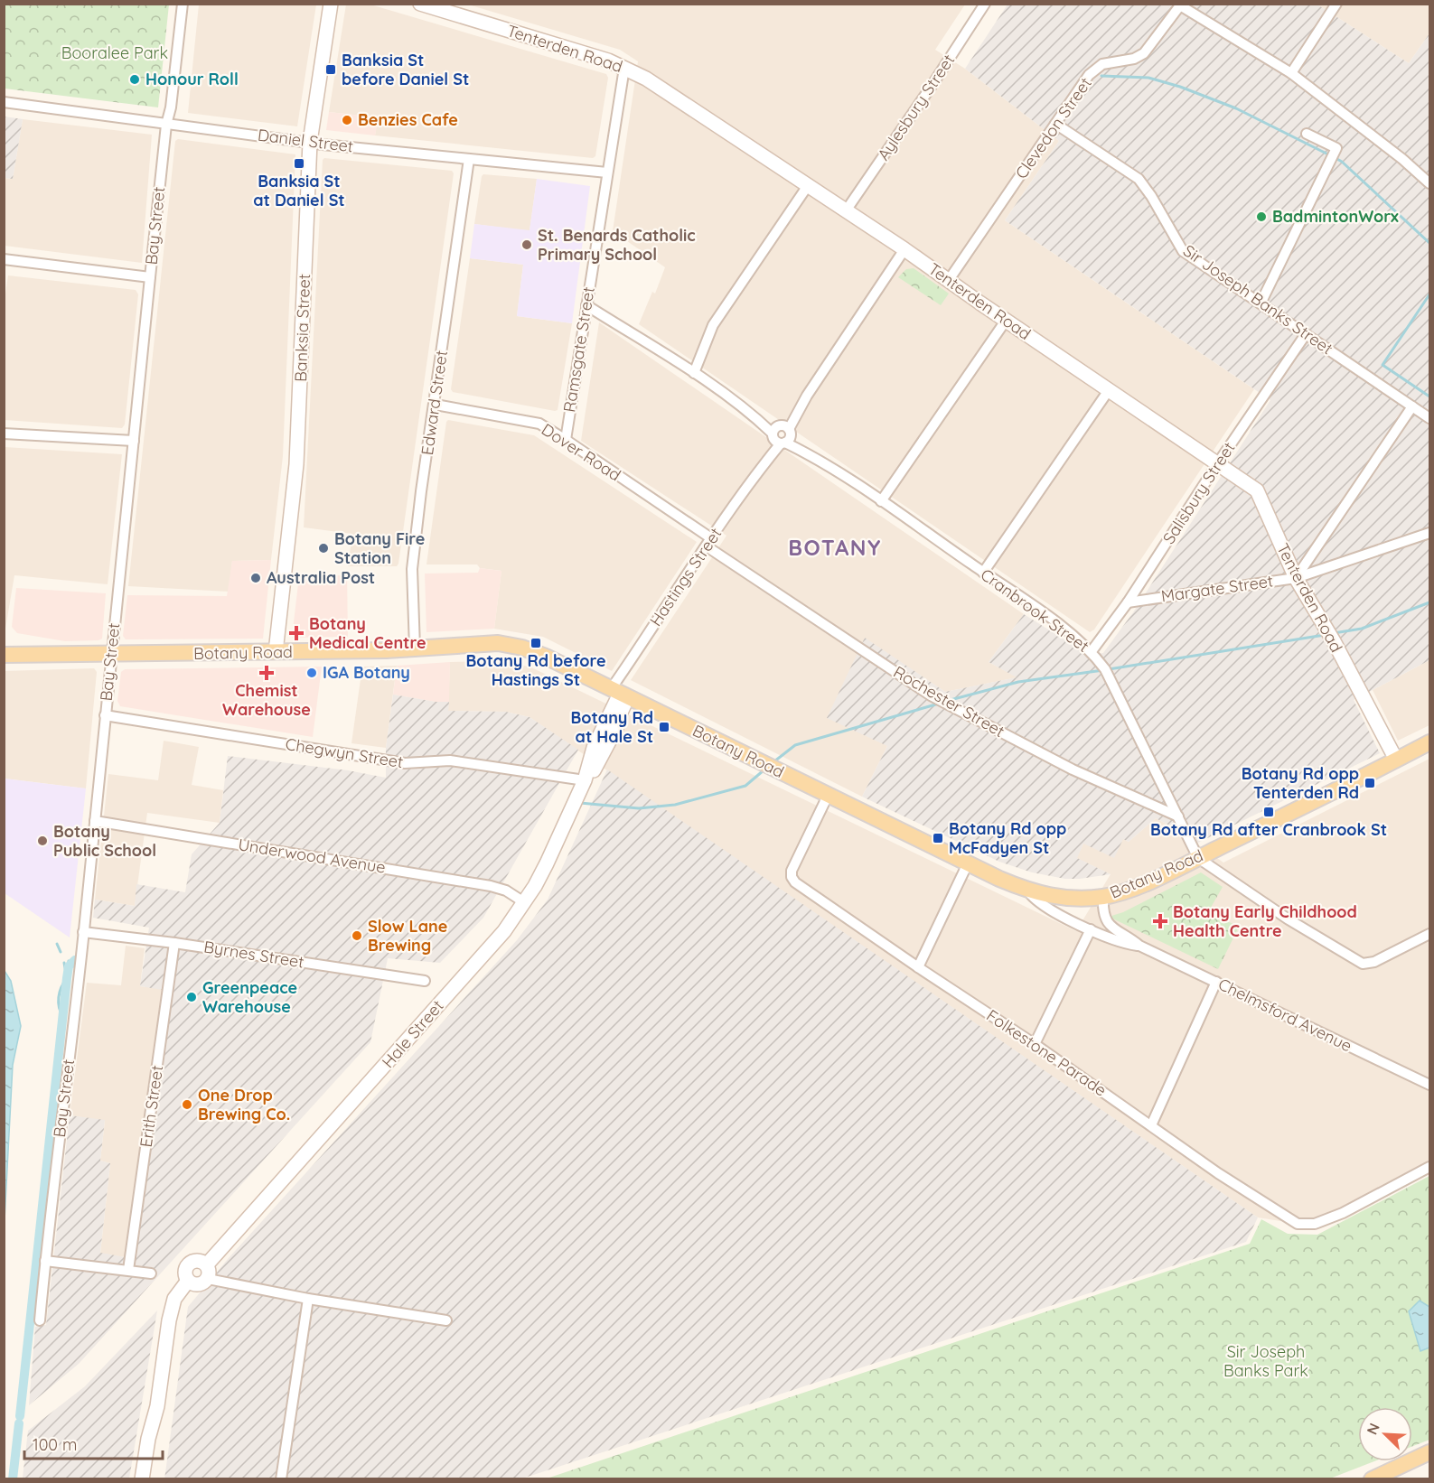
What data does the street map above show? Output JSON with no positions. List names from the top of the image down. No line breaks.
{"streets":{"main road":["Botany Road"],"street":["Tenterden Road","Aylesbury Street","Clevedon Street","Daniel Street","Bay Street","Sir Joseph Banks Street","Banksia Street","Ramsgate Street","Edward Street","Dover Road","Salisbury Street","Hastings Street","Margate Street","Cranbrook Street","Rochester Street","Chegwyn Street","Underwood Avenue","Byrnes Street","Chelmsford Avenue","Hale Street","Folkestone Parade","Erith Street"]},"crossings":[["Tenterden Road","Aylesbury Street"],["Tenterden Road","Clevedon Street"],["Tenterden Road","Ramsgate Street"],["Tenterden Road","Salisbury Street"],["Tenterden Road","Hastings Street"],["Tenterden Road","Margate Street"],["Tenterden Road","Botany Road"],["Clevedon Street","Sir Joseph Banks Street"],["Daniel Street","Bay Street"],["Daniel Street","Banksia Street"],["Daniel Street","Ramsgate Street"],["Daniel Street","Edward Street"],["Bay Street","Botany Road"],["Bay Street","Chegwyn Street"],["Bay Street","Underwood Avenue"],["Bay Street","Byrnes Street"],["Sir Joseph Banks Street","Salisbury Street"],["Banksia Street","Botany Road"],["Ramsgate Street","Dover Road"],["Ramsgate Street","Cranbrook Street"],["Edward Street","Dover Road"],["Edward Street","Botany Road"],["Dover Road","Hastings Street"],["Dover Road","Rochester Street"],["Salisbury Street","Margate Street"],["Salisbury Street","Cranbrook Street"],["Hastings Street","Cranbrook Street"],["Hastings Street","Botany Road"],["Hastings Street","Rochester Street"],["Hastings Street","Hale Street"],["Cranbrook Street","Botany Road"],["Cranbrook Street","Rochester Street"],["Botany Road","Chelmsford Avenue"],["Botany Road","Hale Street"],["Botany Road","Folkestone Parade"],["Chegwyn Street","Hale Street"],["Underwood Avenue","Hale Street"],["Byrnes Street","Erith Street"]],"districts":["BOTANY"],"parks":["Booralee Park","Sir Joseph Banks Park"],"places":{"transit":["Banksia St before Daniel St","Banksia St at Daniel St","Botany Rd before Hastings St","Botany Rd at Hale St","Botany Rd opp Tenterden Rd","Botany Rd after Cranbrook St","Botany Rd opp McFadyen St"],"other":["Honour Roll","Benzies Cafe","BadmintonWorx","St. Benards Catholic Primary School","Botany Fire Station","Australia Post","IGA Botany","Botany Public School","Slow Lane Brewing","Greenpeace Warehouse","One Drop Brewing Co."],"health":["Botany Medical Centre","Chemist Warehouse","Botany Early Childhood Health Centre"]},"scale_bar":"100 m","north":"top left"}
